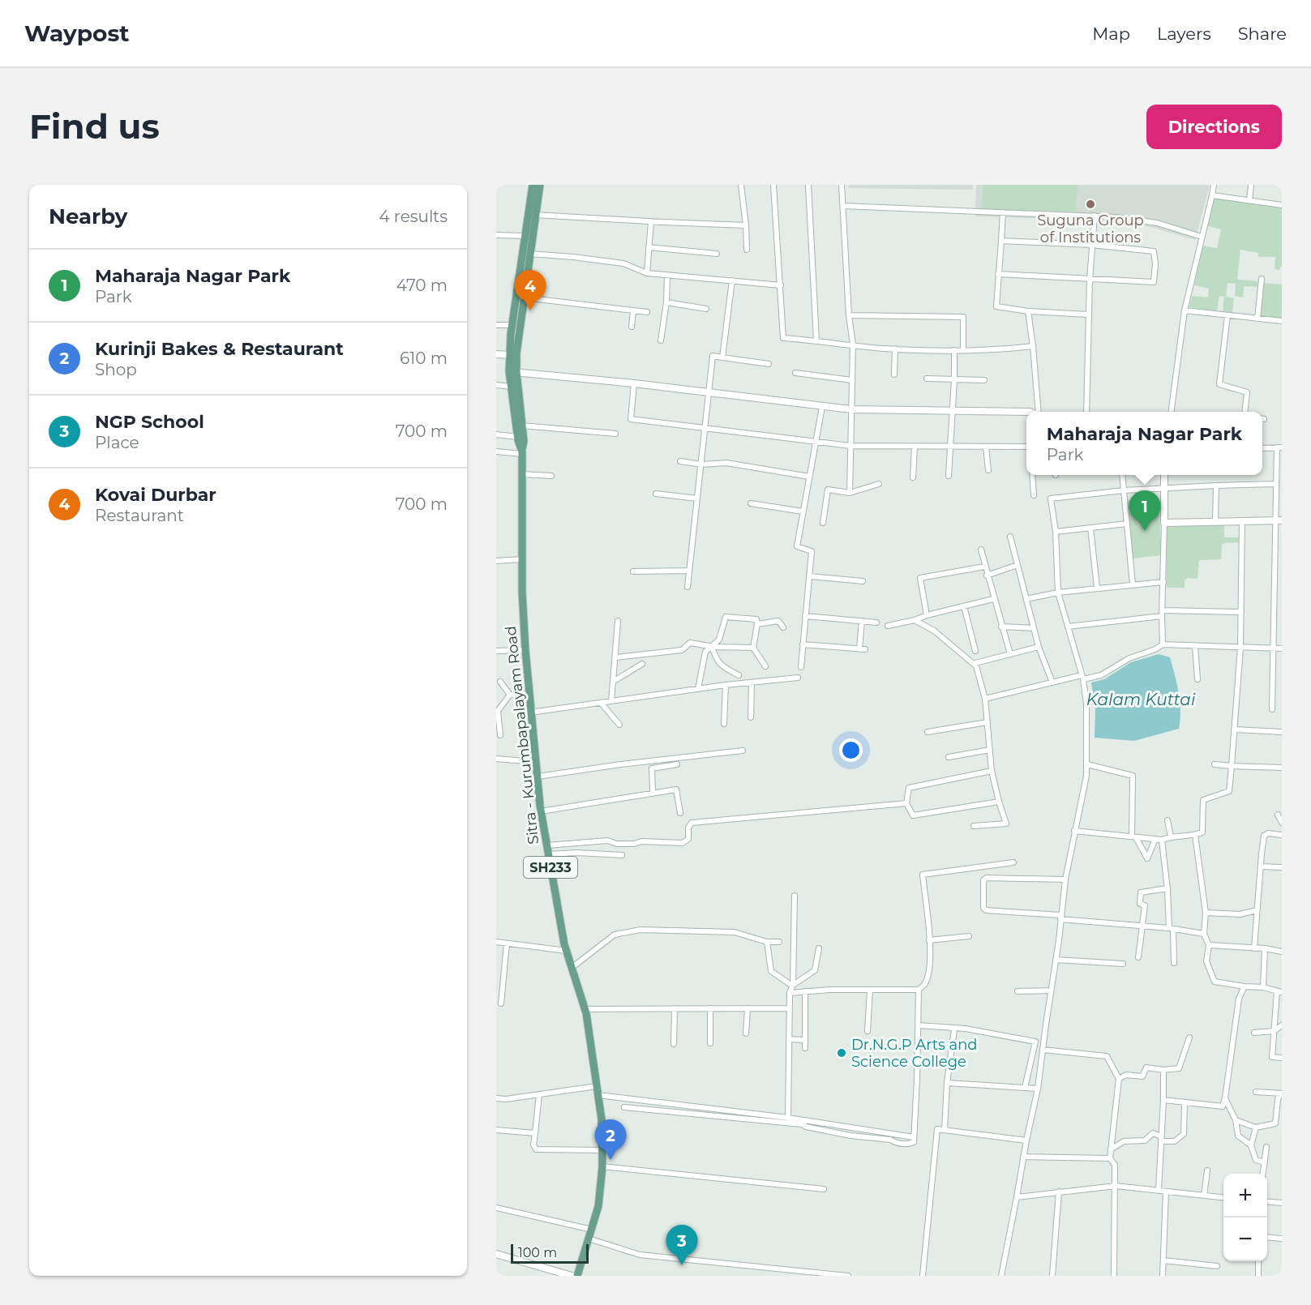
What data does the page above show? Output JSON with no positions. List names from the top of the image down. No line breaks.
{"streets":{"main road":["Sitra - Kurumbapalayam Road","SH233"]},"water":["Kalam Kuttai"],"places":["Suguna Group of Institutions","Dr.N.G.P Arts and Science College"],"scale_bar":"100 m","page":{"header":"Waypost","nav":["Map","Layers","Share"],"buttons":"Directions","title":"Find us","heading":["Nearby","4 results"],"list":[{"mark":"1","name":"Maharaja Nagar Park","note":"Park","value":"470 m"},{"mark":"2","name":"Kurinji Bakes & Restaurant","note":"Shop","value":"610 m"},{"mark":"3","name":"NGP School","note":"Place","value":"700 m"},{"mark":"4","name":"Kovai Durbar","note":"Restaurant","value":"700 m"}],"pins":["4","1","2","3"],"popup":["Maharaja Nagar Park","Park"],"map_buttons":["+","−"],"scale":"100 m"}}
